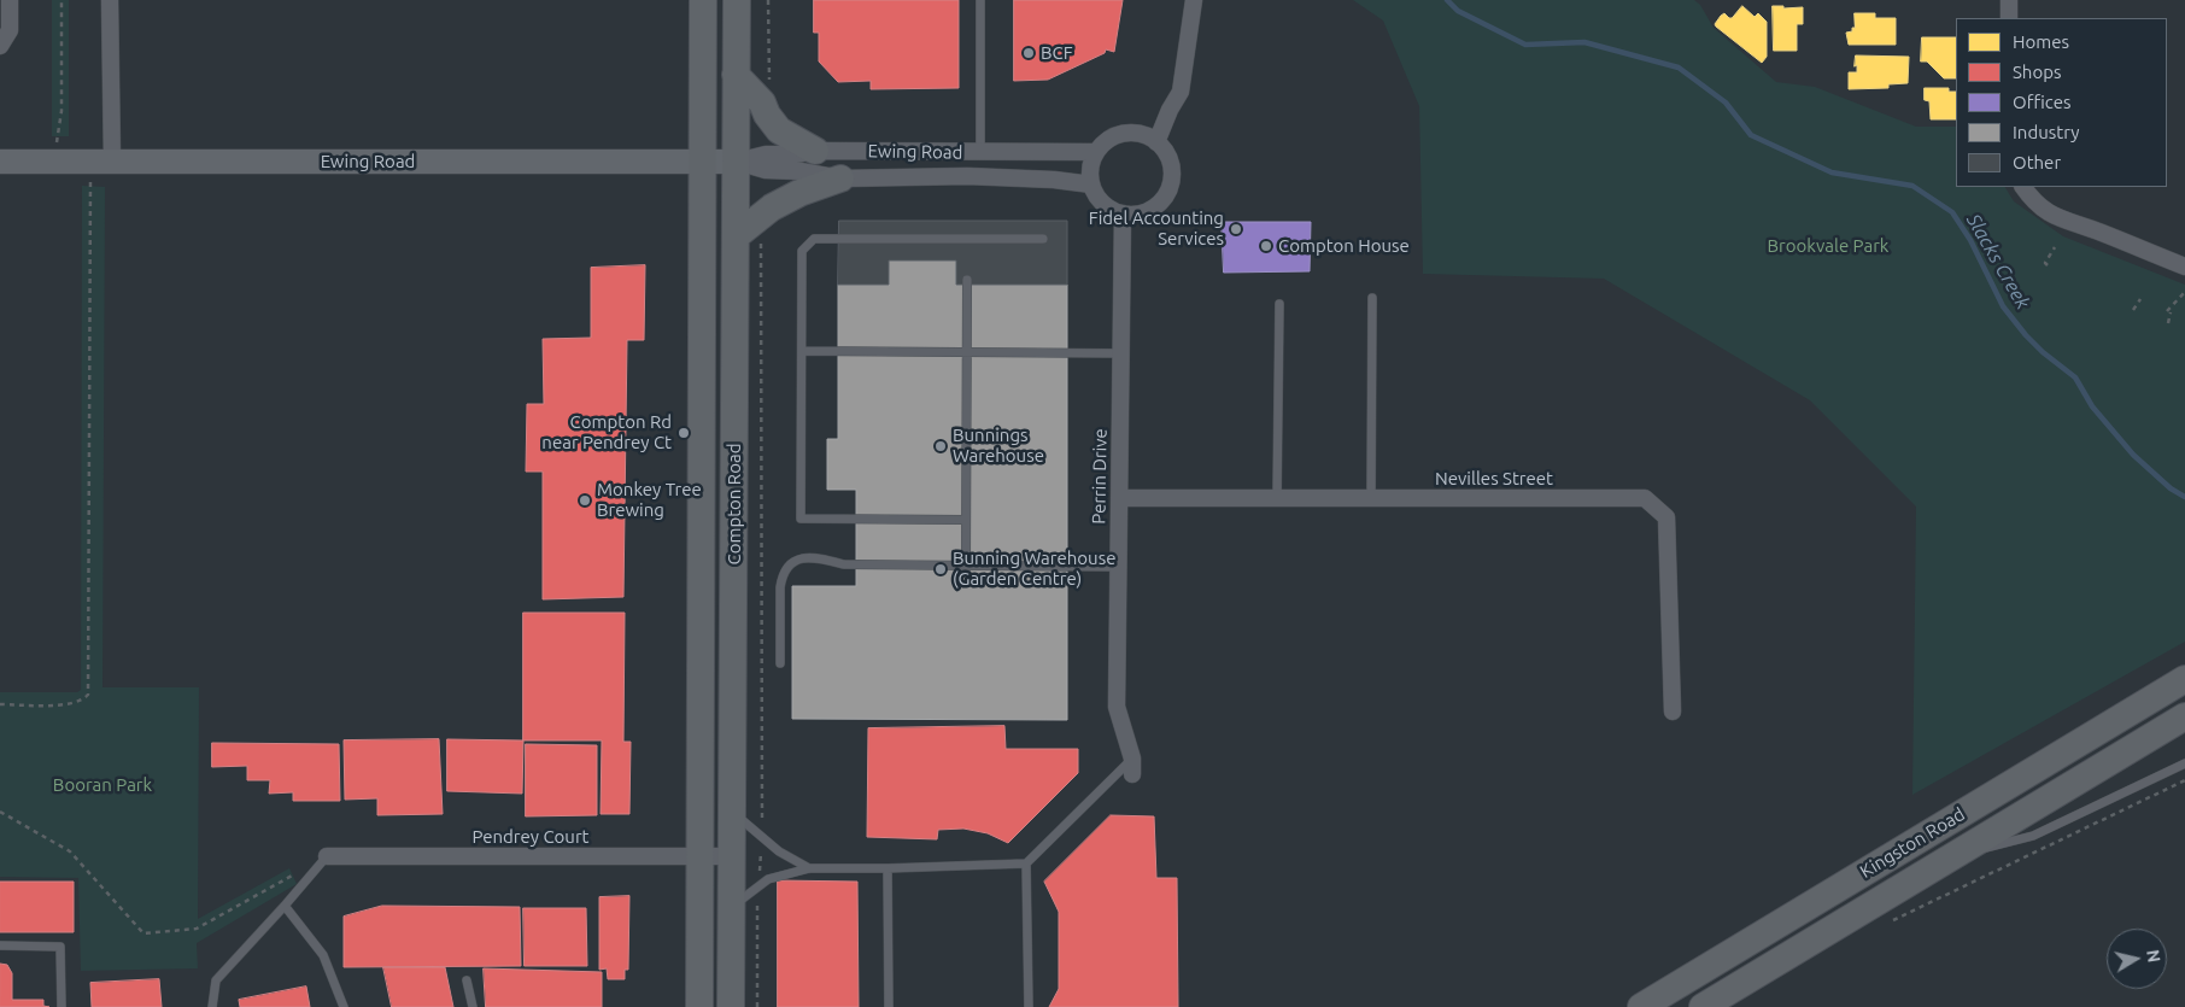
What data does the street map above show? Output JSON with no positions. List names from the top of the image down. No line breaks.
{"streets":{"main road":["Ewing Road","Compton Road","Kingston Road"],"street":["Perrin Drive","Nevilles Street","Pendrey Court"]},"crossings":[["Ewing Road","Perrin Drive"],["Ewing Road","Compton Road"],["Perrin Drive","Nevilles Street"],["Compton Road","Pendrey Court"]],"water":["Slacks Creek"],"parks":["Brookvale Park","Booran Park"],"places":["BCF","Fidel Accounting Services","Compton House","Compton Rd near Pendrey Ct","Bunnings Warehouse","Monkey Tree Brewing","Bunning Warehouse (Garden Centre)"],"legend":["Homes","Shops","Offices","Industry","Other"],"north":"right"}
